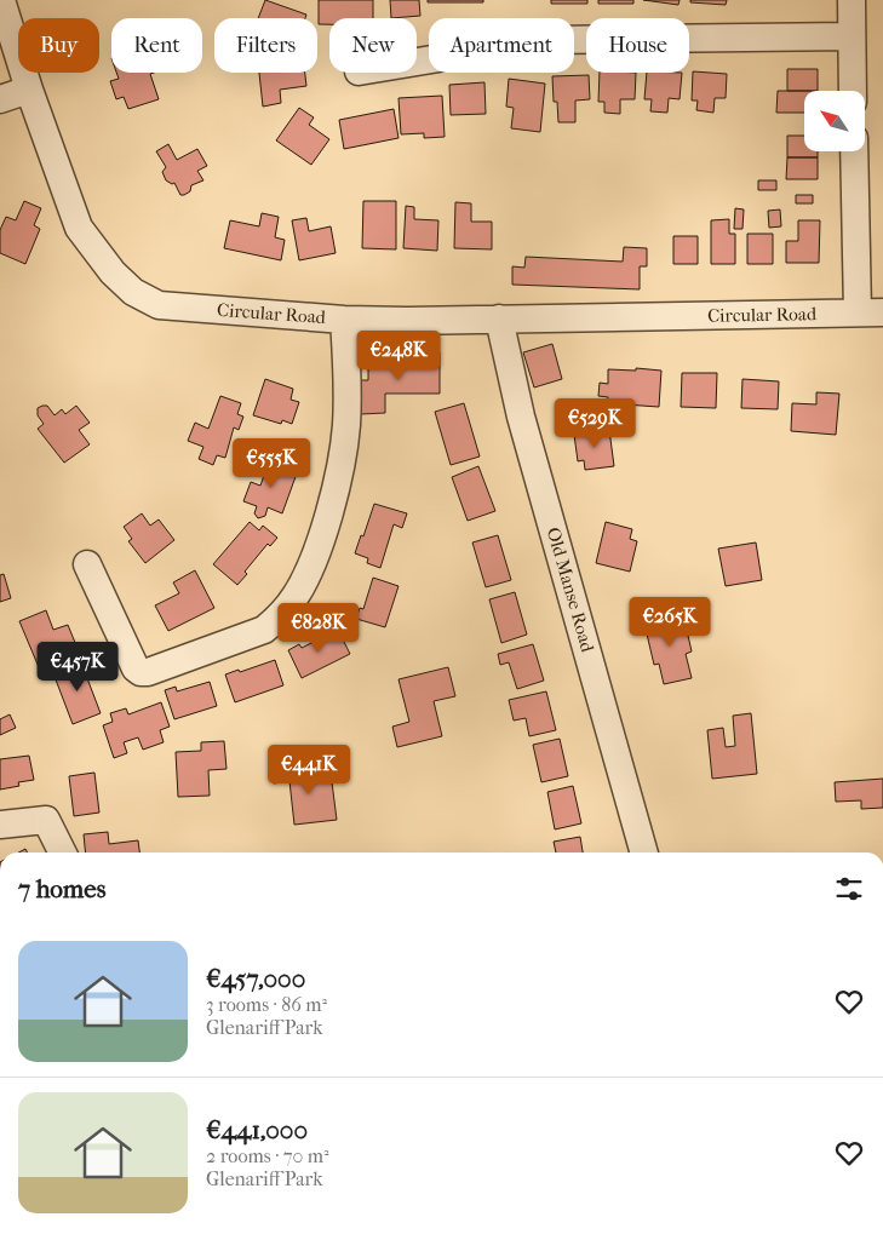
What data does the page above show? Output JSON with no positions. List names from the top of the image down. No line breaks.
{"streets":{"street":["Circular Road","Old Manse Road"]},"crossings":[["Circular Road","Old Manse Road"]],"north":"top left","page":{"chip":["Buy","Rent","Filters","New","Apartment","House"],"price":["€248K","€529K","€555K","€265K","€828K","€457K","€441K"],"heading":"7 homes","list":[{"name":"€457,000","note":"3 rooms · 86 m² · Glenariff Park"},{"name":"€441,000","note":"2 rooms · 70 m² · Glenariff Park"}]}}
